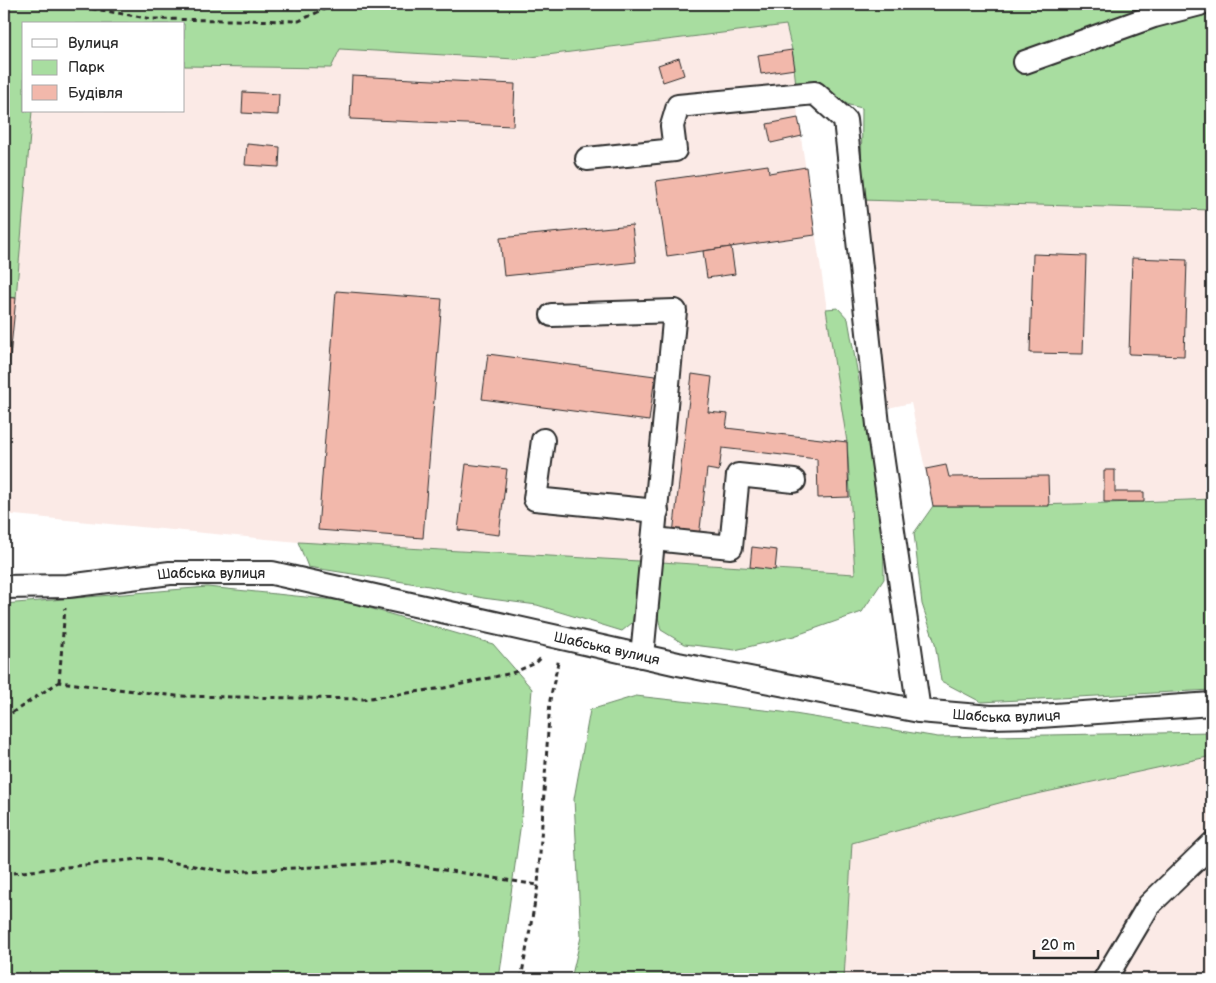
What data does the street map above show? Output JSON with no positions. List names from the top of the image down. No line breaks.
{"streets":{"street":["Шабська вулиця"]},"legend":["Вулиця","Парк","Будівля"],"scale_bar":"20 m"}
